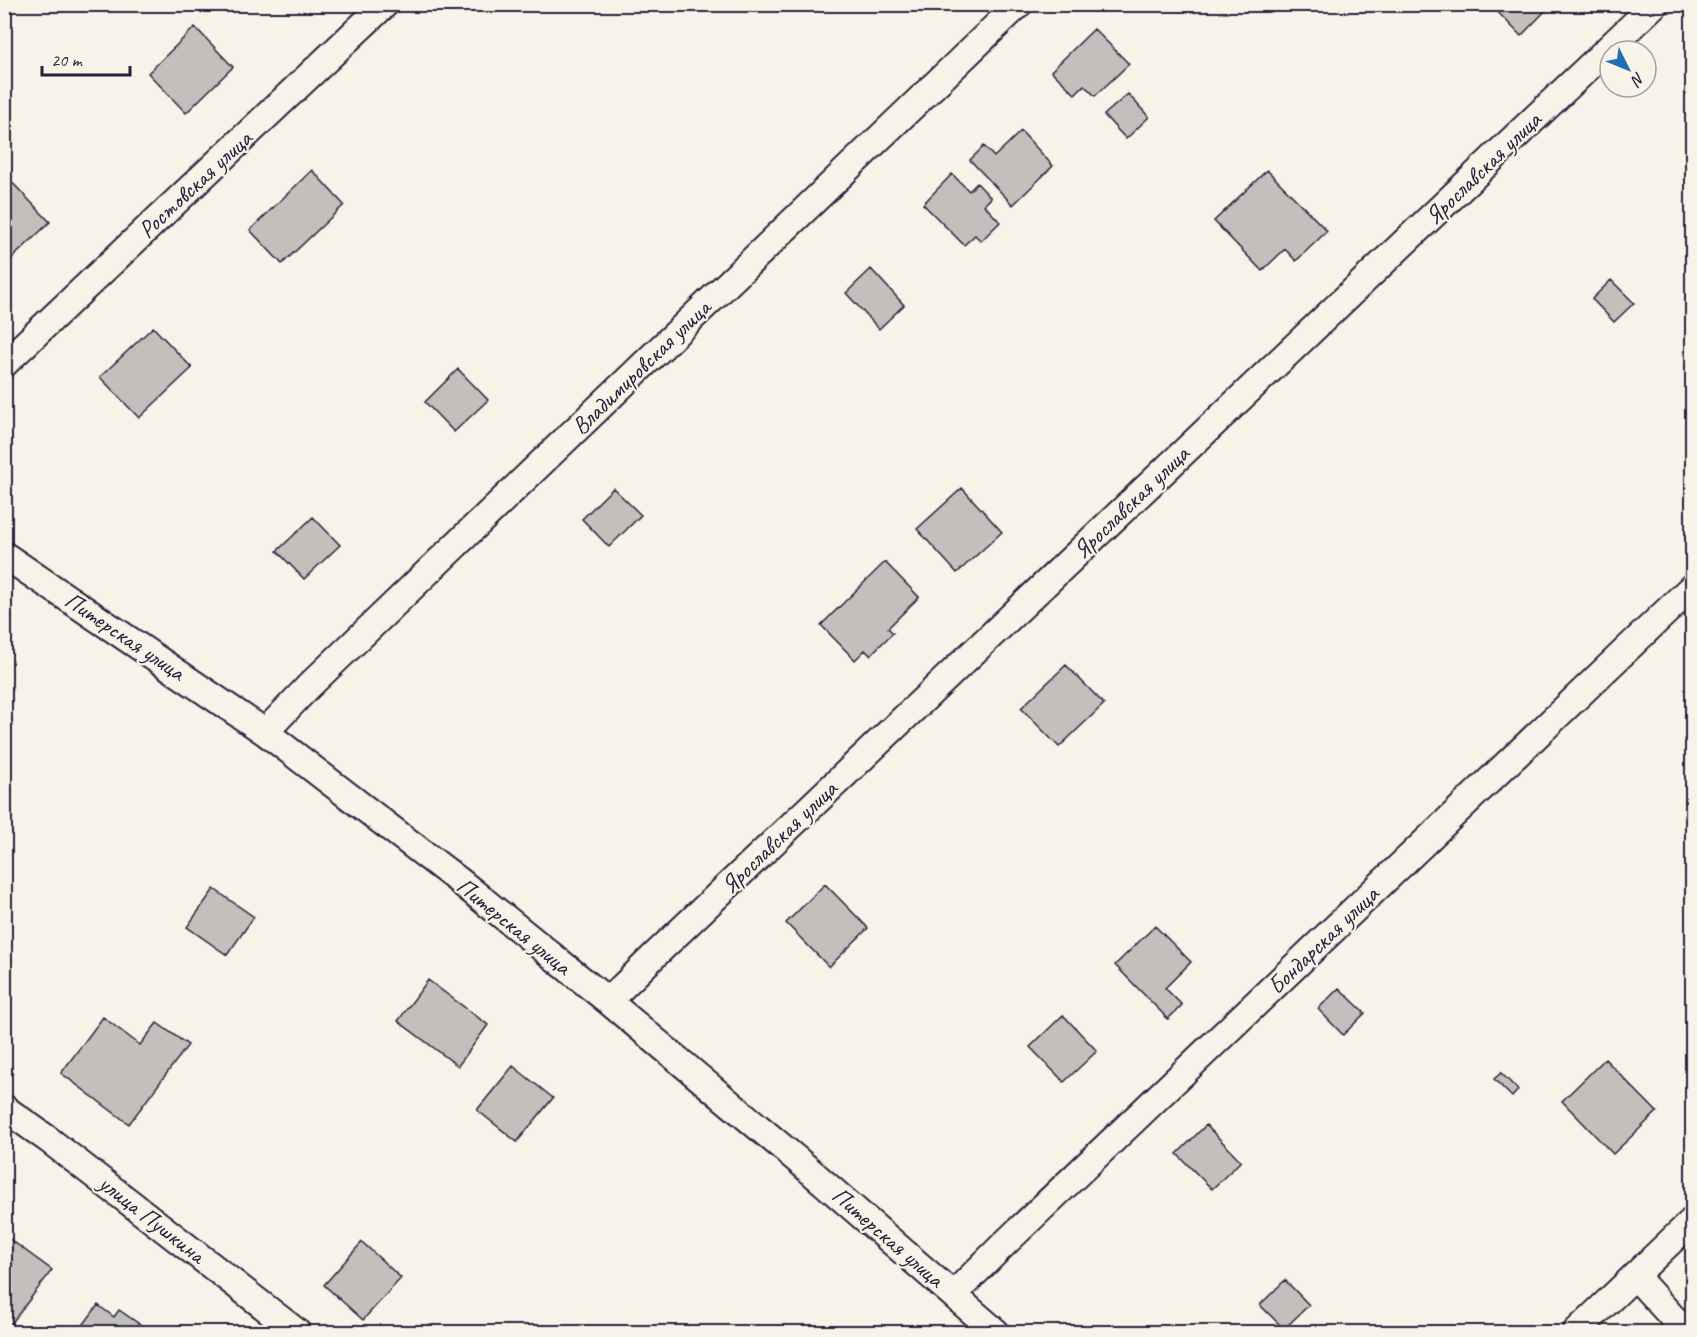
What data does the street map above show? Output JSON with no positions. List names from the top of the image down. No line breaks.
{"streets":{"street":["Ярославская улица","Ростовская улица","Владимировская улица","Питерская улица","Бондарская улица","улица Пушкина"]},"crossings":[["Ярославская улица","Питерская улица"],["Владимировская улица","Питерская улица"],["Питерская улица","Бондарская улица"]],"scale_bar":"20 m","north":"bottom right"}
